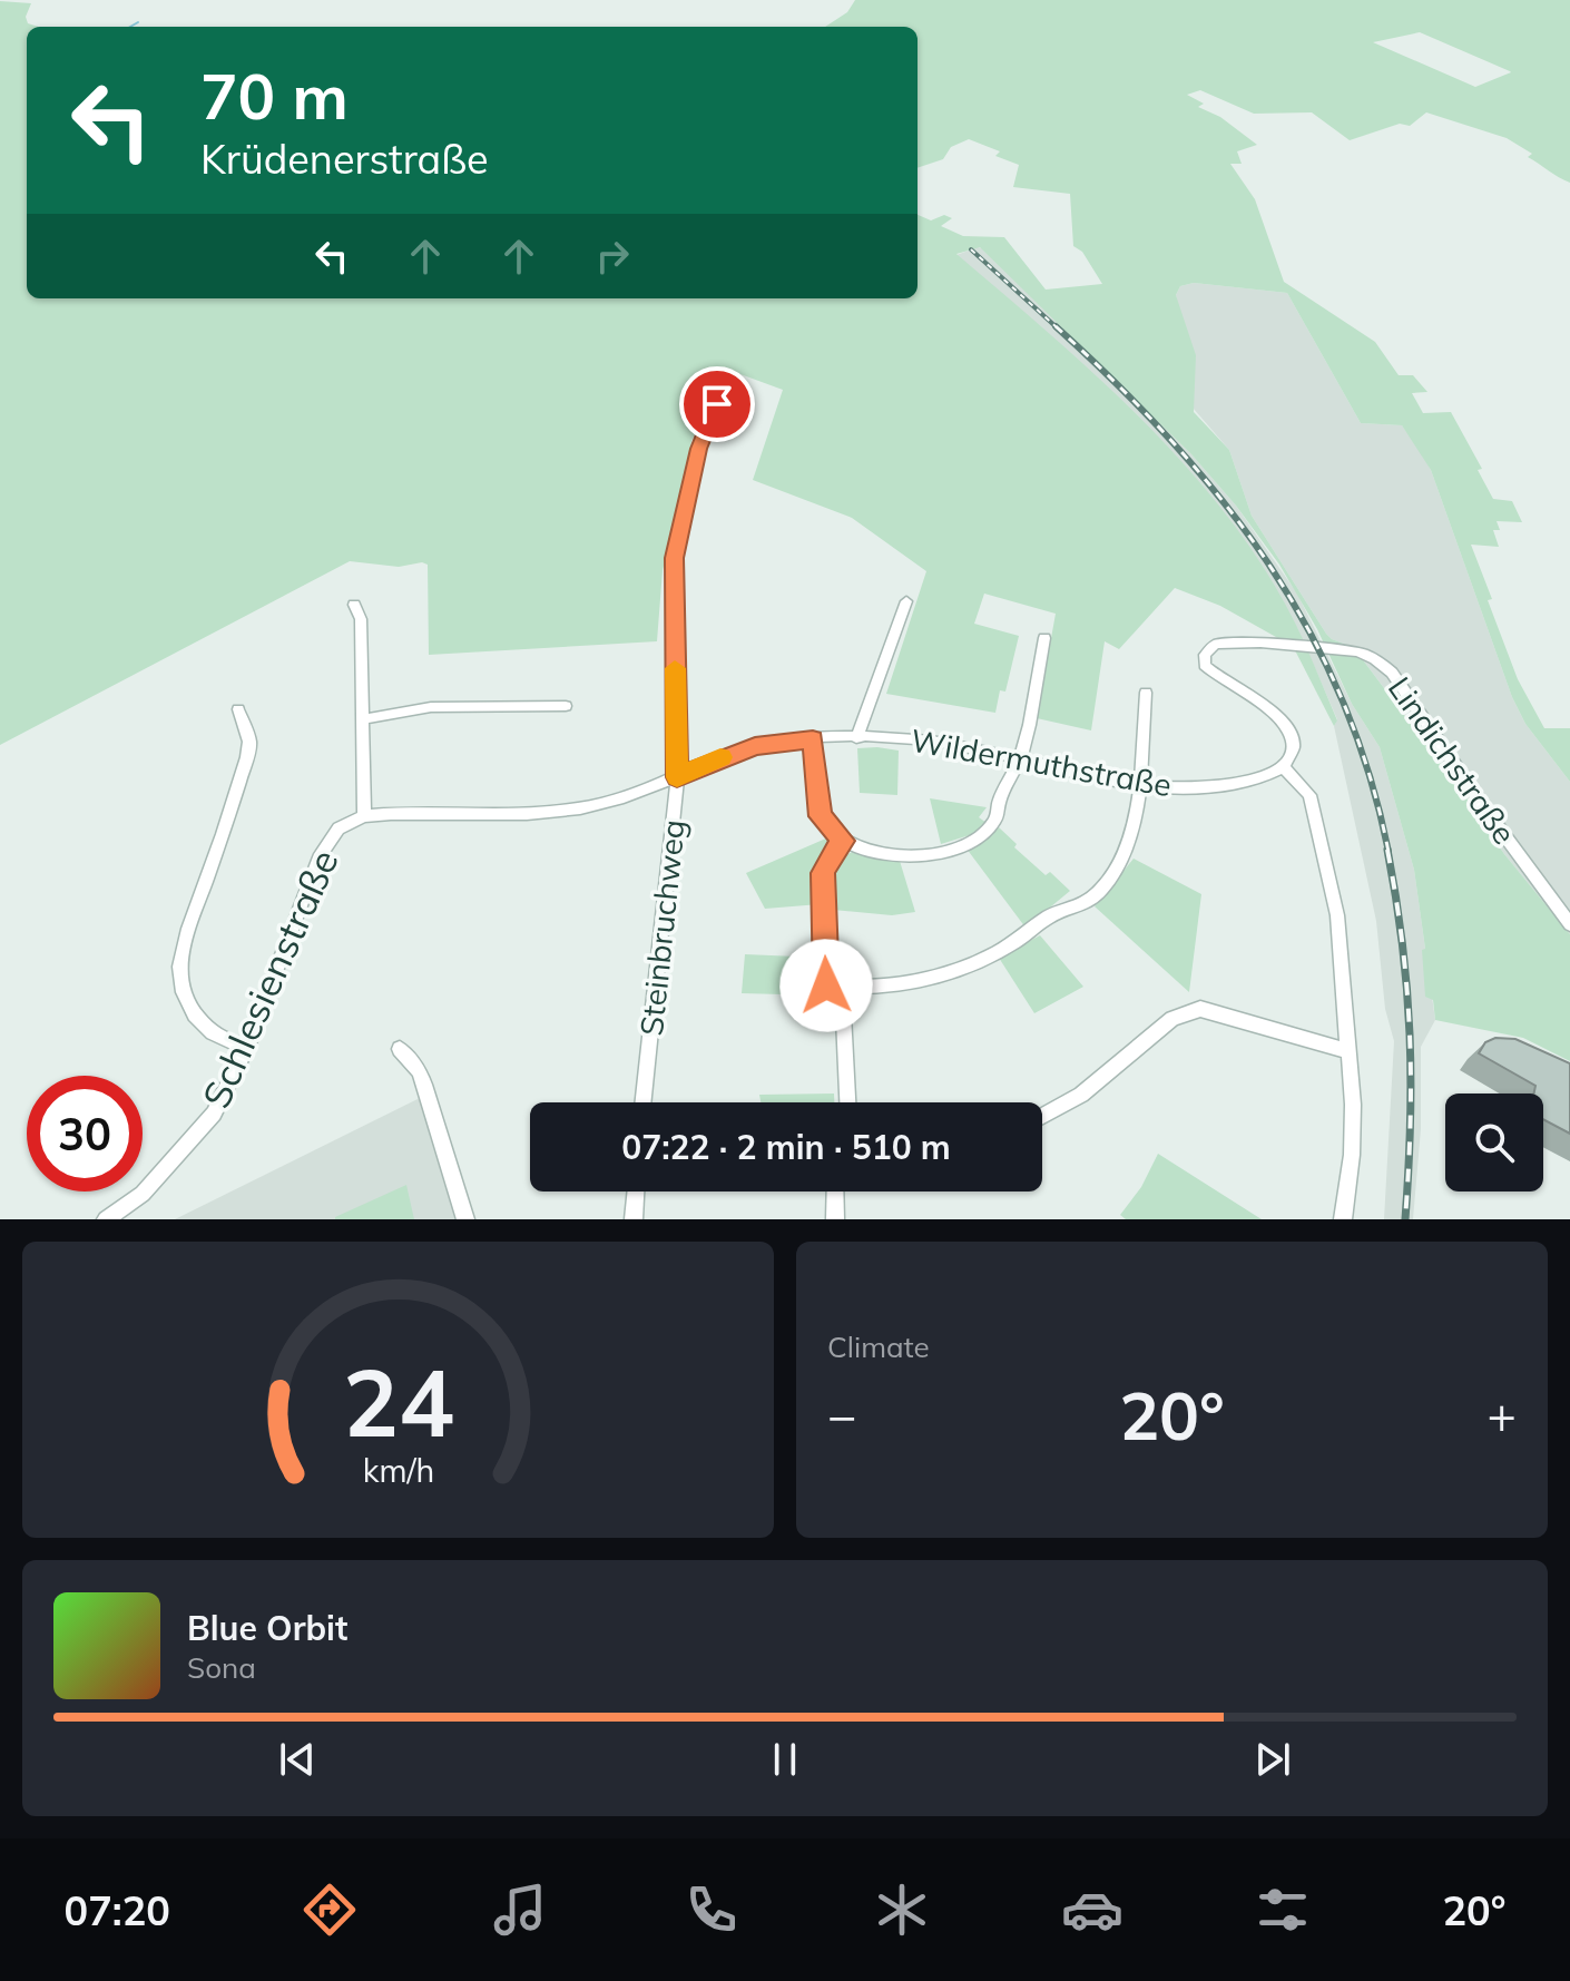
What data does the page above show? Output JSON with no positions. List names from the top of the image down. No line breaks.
{"streets":{"street":["Lindichstraße","Wildermuthstraße","Steinbruchweg","Schlesienstraße"]},"crossings":[["Lindichstraße","Wildermuthstraße"],["Wildermuthstraße","Steinbruchweg"]],"page":{"turn":["70 m","Krüdenerstraße"],"limit":"30","trip":"07:22 · 2 min · 510 m","tile":"Climate","heat":["−","20°","+"],"song":["Blue Orbit","Sona"],"tabs":["07:20","20°"],"gauge":["24","km/h"]}}
